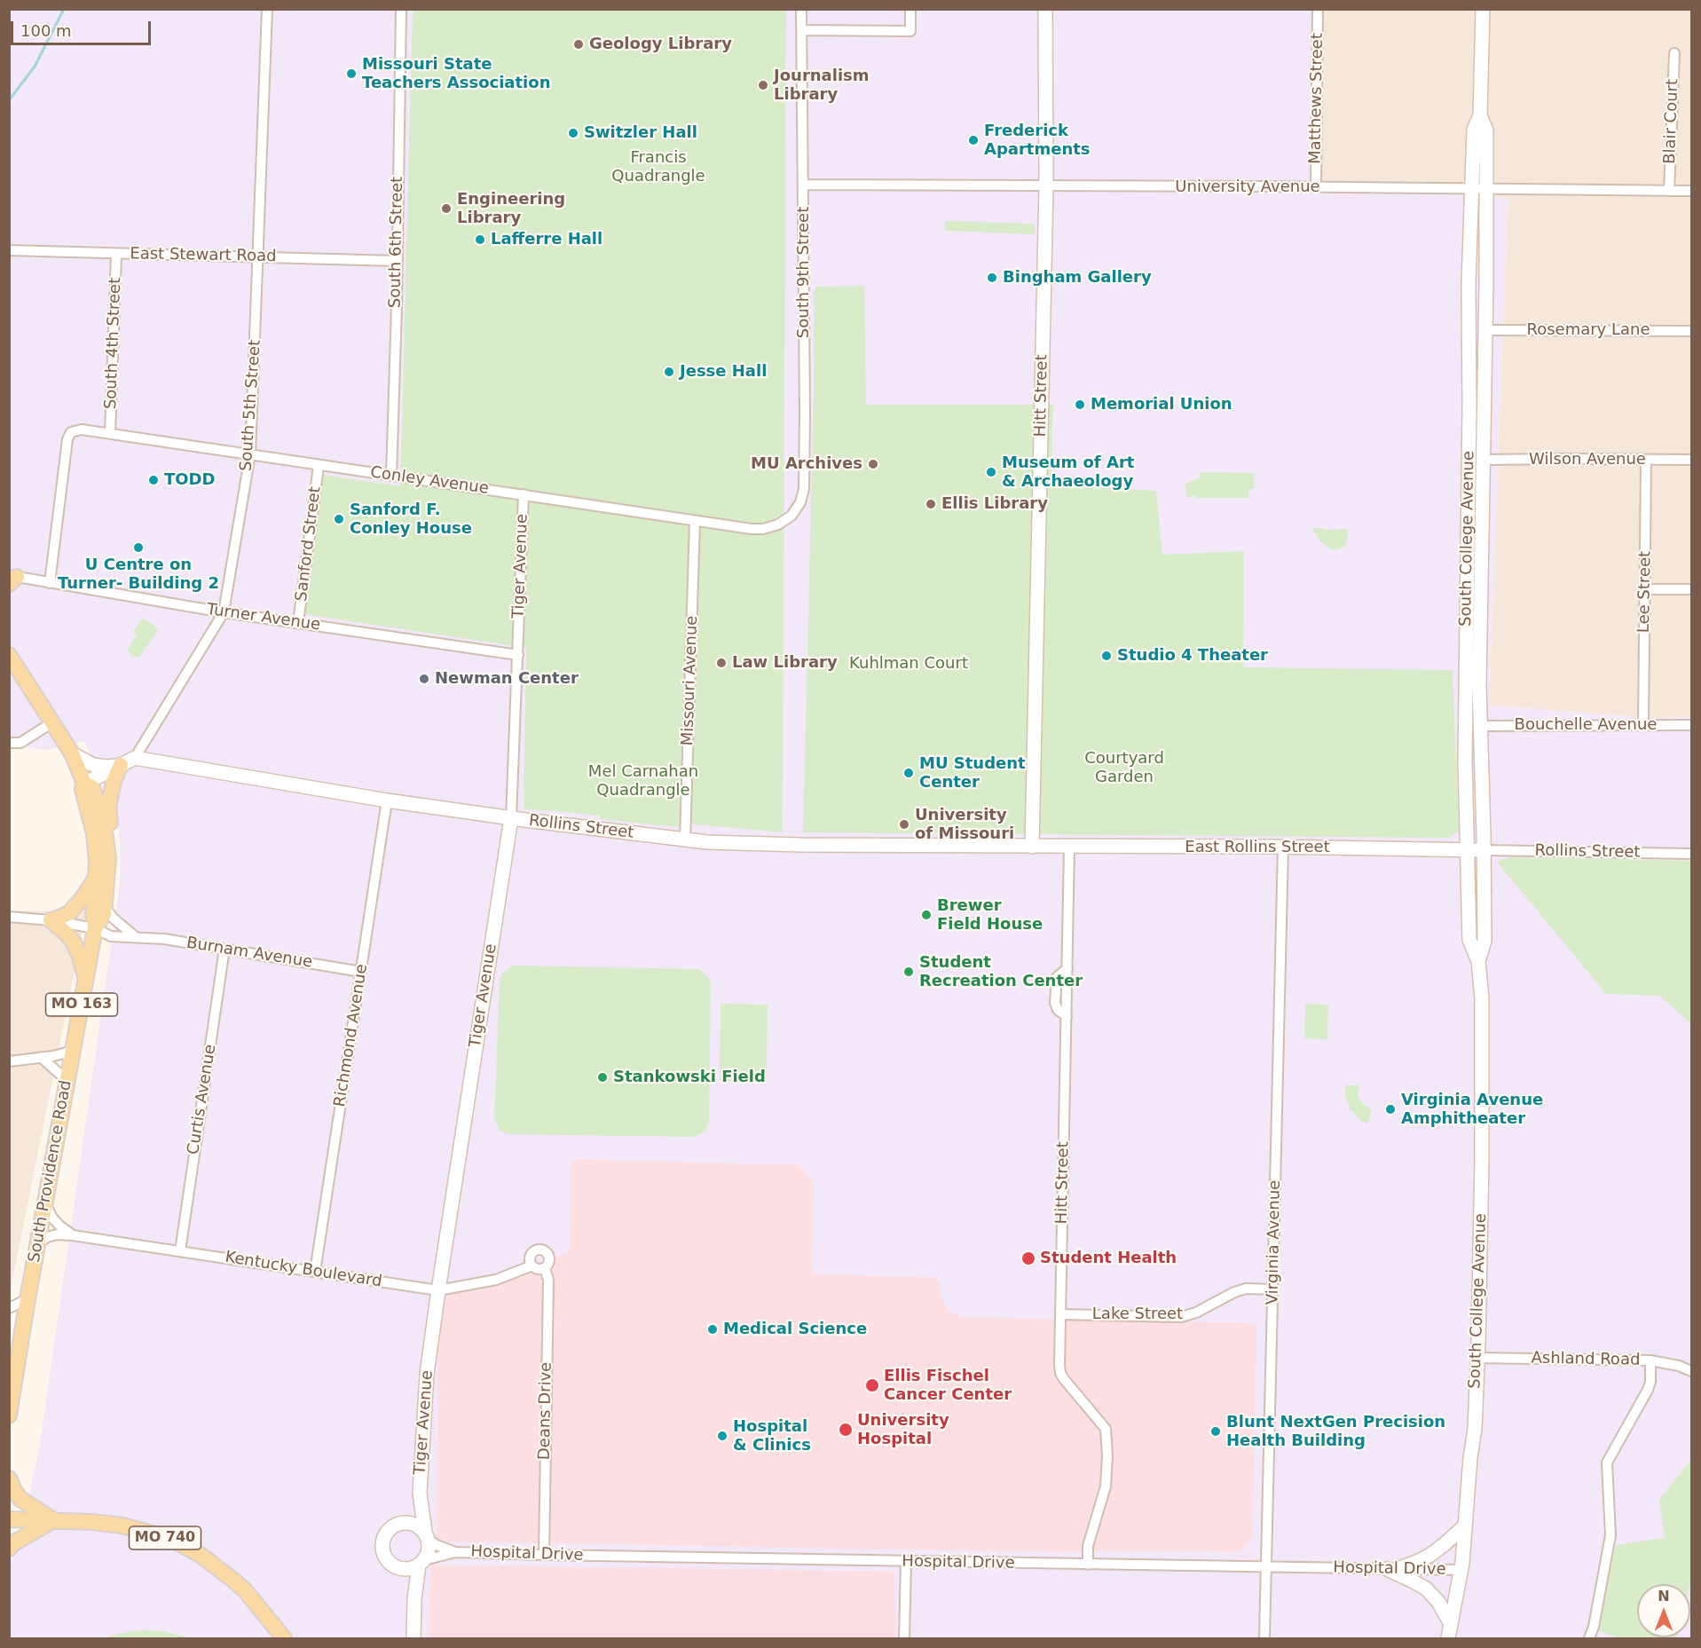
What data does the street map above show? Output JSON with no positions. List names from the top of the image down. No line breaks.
{"streets":{"main road":["MO 163","South Providence Road","MO 740"],"street":["Matthews Street","Blair Court","University Avenue","South 6th Street","East Stewart Road","South 9th Street","Rosemary Lane","South 4th Street","Hitt Street","South 5th Street","Wilson Avenue","Conley Avenue","South College Avenue","Sanford Street","Tiger Avenue","Lee Street","Turner Avenue","Missouri Avenue","Bouchelle Avenue","Rollins Street","East Rollins Street","Burnam Avenue","Richmond Avenue","Curtis Avenue","Virginia Avenue","Kentucky Boulevard","Lake Street","Ashland Road","Deans Drive","Hospital Drive"]},"crossings":[["Matthews Street","University Avenue"],["Blair Court","University Avenue"],["University Avenue","South 9th Street"],["University Avenue","Hitt Street"],["University Avenue","South College Avenue"],["South 6th Street","East Stewart Road"],["South 6th Street","Conley Avenue"],["East Stewart Road","South 4th Street"],["East Stewart Road","South 5th Street"],["South 9th Street","Conley Avenue"],["Rosemary Lane","South College Avenue"],["South 4th Street","Conley Avenue"],["Hitt Street","Rollins Street"],["Hitt Street","East Rollins Street"],["Hitt Street","Lake Street"],["Hitt Street","Hospital Drive"],["South 5th Street","Conley Avenue"],["South 5th Street","Turner Avenue"],["South 5th Street","Rollins Street"],["Wilson Avenue","South College Avenue"],["Wilson Avenue","Lee Street"],["Conley Avenue","Sanford Street"],["Conley Avenue","Tiger Avenue"],["Conley Avenue","Turner Avenue"],["Conley Avenue","Missouri Avenue"],["South College Avenue","Bouchelle Avenue"],["South College Avenue","Rollins Street"],["South College Avenue","East Rollins Street"],["South College Avenue","Ashland Road"],["South College Avenue","Hospital Drive"],["Sanford Street","Turner Avenue"],["Tiger Avenue","Turner Avenue"],["Tiger Avenue","Rollins Street"],["Tiger Avenue","Kentucky Boulevard"],["Tiger Avenue","Hospital Drive"],["Lee Street","Bouchelle Avenue"],["Missouri Avenue","Rollins Street"],["Rollins Street","East Rollins Street"],["Rollins Street","Richmond Avenue"],["East Rollins Street","Virginia Avenue"],["Burnam Avenue","Richmond Avenue"],["Burnam Avenue","Curtis Avenue"],["Burnam Avenue","South Providence Road"],["Richmond Avenue","Kentucky Boulevard"],["Curtis Avenue","Kentucky Boulevard"],["South Providence Road","Kentucky Boulevard"],["Virginia Avenue","Lake Street"],["Virginia Avenue","Hospital Drive"],["Kentucky Boulevard","Deans Drive"],["Deans Drive","Hospital Drive"]],"parks":["Francis Quadrangle","Kuhlman Court","Courtyard Garden","Mel Carnahan Quadrangle"],"places":["Geology Library","Missouri State Teachers Association","Journalism Library","Switzler Hall","Frederick Apartments","Engineering Library","Lafferre Hall","Bingham Gallery","Jesse Hall","Memorial Union","MU Archives","Museum of Art & Archaeology","TODD","Ellis Library","Sanford F. Conley House","U Centre on Turner- Building 2","Studio 4 Theater","Law Library","Newman Center","MU Student Center","University of Missouri","Brewer Field House","Student Recreation Center","Stankowski Field","Virginia Avenue Amphitheater","Student Health","Medical Science","Ellis Fischel Cancer Center","University Hospital","Blunt NextGen Precision Health Building","Hospital & Clinics"],"scale_bar":"100 m","north":"top"}
